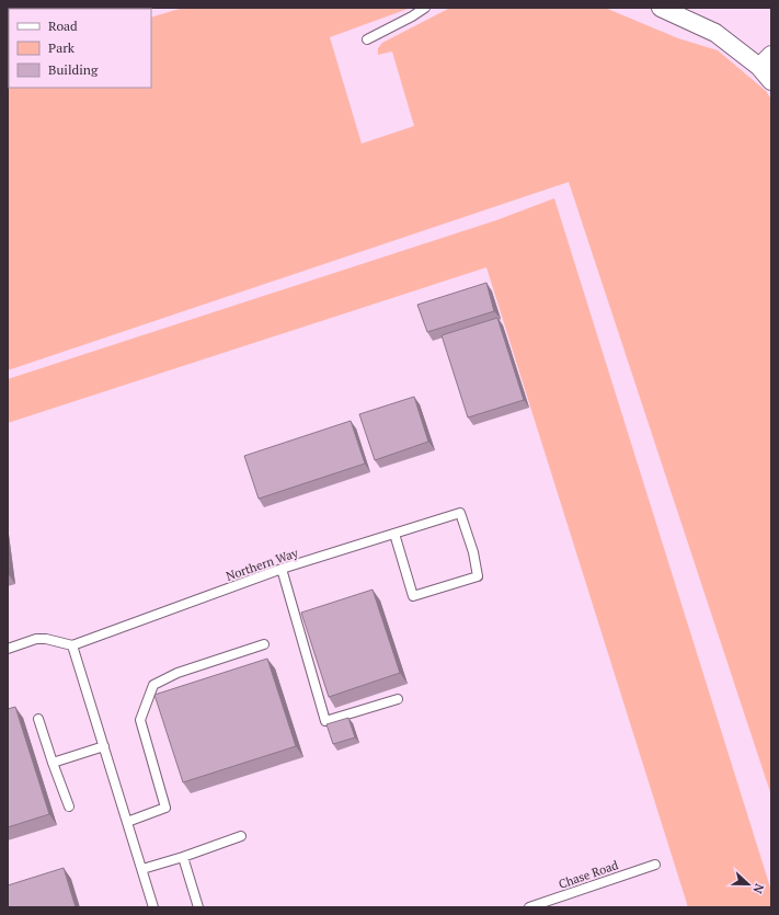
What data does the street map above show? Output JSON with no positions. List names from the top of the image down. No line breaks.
{"streets":{"lane":["Northern Way","Chase Road"]},"legend":["Road","Park","Building"],"north":"right"}
